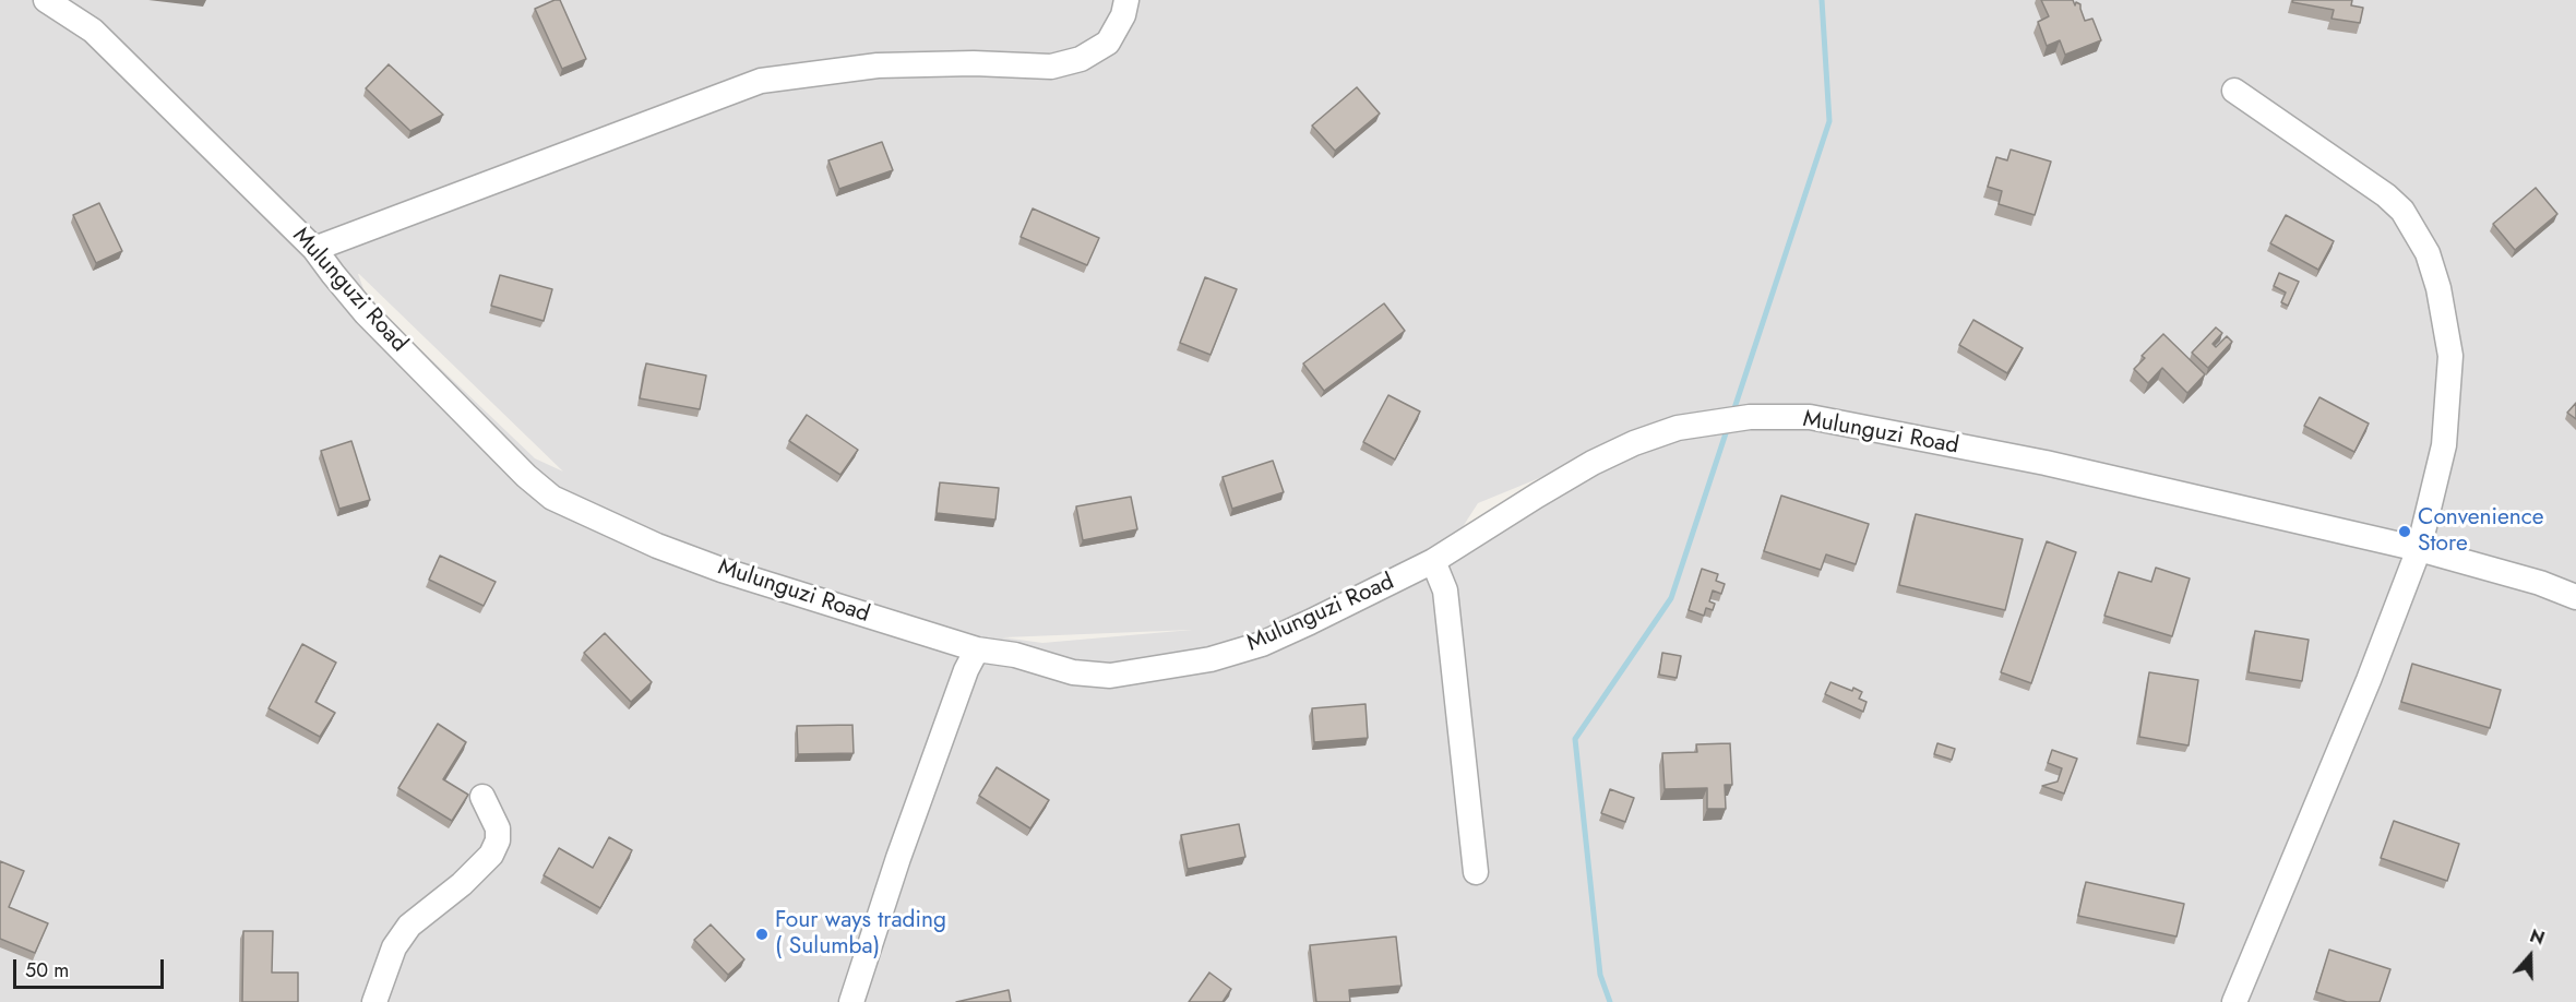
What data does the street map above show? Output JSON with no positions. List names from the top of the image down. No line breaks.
{"streets":{"street":["Mulunguzi Road"]},"places":["Convenience Store","Four ways trading ( Sulumba)"],"scale_bar":"50 m","north":"top"}
